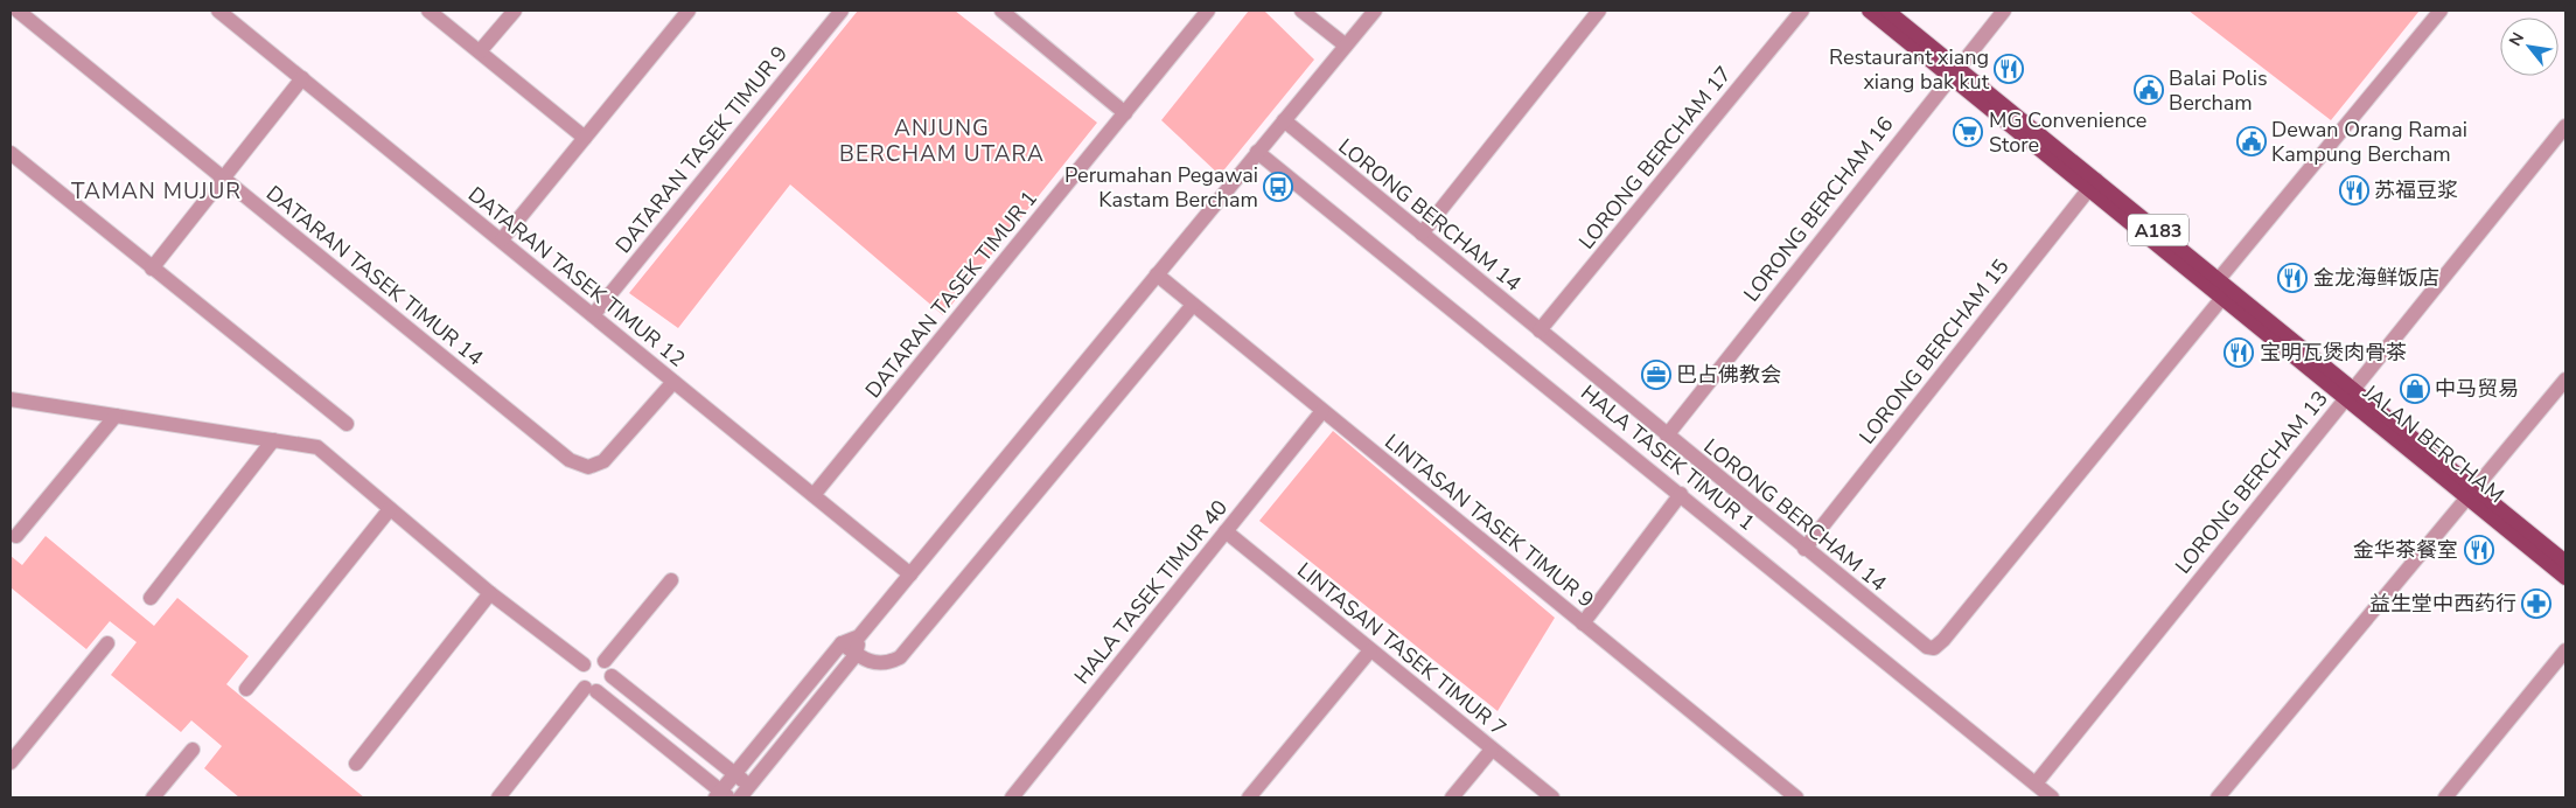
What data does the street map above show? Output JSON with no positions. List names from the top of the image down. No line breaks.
{"streets":{"main road":["A183","JALAN BERCHAM"],"street":["DATARAN TASEK TIMUR 9","LORONG BERCHAM 17","LORONG BERCHAM 16","LORONG BERCHAM 14","DATARAN TASEK TIMUR 14","DATARAN TASEK TIMUR 12","DATARAN TASEK TIMUR 1","LORONG BERCHAM 15","HALA TASEK TIMUR 1","LORONG BERCHAM 13","LINTASAN TASEK TIMUR 9","HALA TASEK TIMUR 40","LINTASAN TASEK TIMUR 7"]},"crossings":[["DATARAN TASEK TIMUR 9","DATARAN TASEK TIMUR 12"],["LORONG BERCHAM 17","LORONG BERCHAM 14"],["LORONG BERCHAM 16","LORONG BERCHAM 14"],["LORONG BERCHAM 16","JALAN BERCHAM"],["LORONG BERCHAM 14","LORONG BERCHAM 15"],["LORONG BERCHAM 14","JALAN BERCHAM"],["DATARAN TASEK TIMUR 14","DATARAN TASEK TIMUR 12"],["DATARAN TASEK TIMUR 12","DATARAN TASEK TIMUR 1"],["LORONG BERCHAM 15","JALAN BERCHAM"],["JALAN BERCHAM","LORONG BERCHAM 13"],["HALA TASEK TIMUR 1","LORONG BERCHAM 13"],["LINTASAN TASEK TIMUR 9","HALA TASEK TIMUR 40"],["HALA TASEK TIMUR 40","LINTASAN TASEK TIMUR 7"]],"districts":["ANJUNG BERCHAM UTARA","TAMAN MUJUR"],"places":{"restaurant":["Restaurant xiang xiang bak kut","苏福豆浆","金龙海鲜饭店","宝明瓦煲肉骨茶","金华茶餐室"],"public building":["Balai Polis Bercham","Dewan Orang Ramai Kampung Bercham"],"supermarket":["MG Convenience Store"],"bus stop":["Perumahan Pegawai Kastam Bercham"],"office":["巴占佛教会"],"shop":["中马贸易"],"pharmacy":["益生堂中西药行"]},"north":"top left"}
